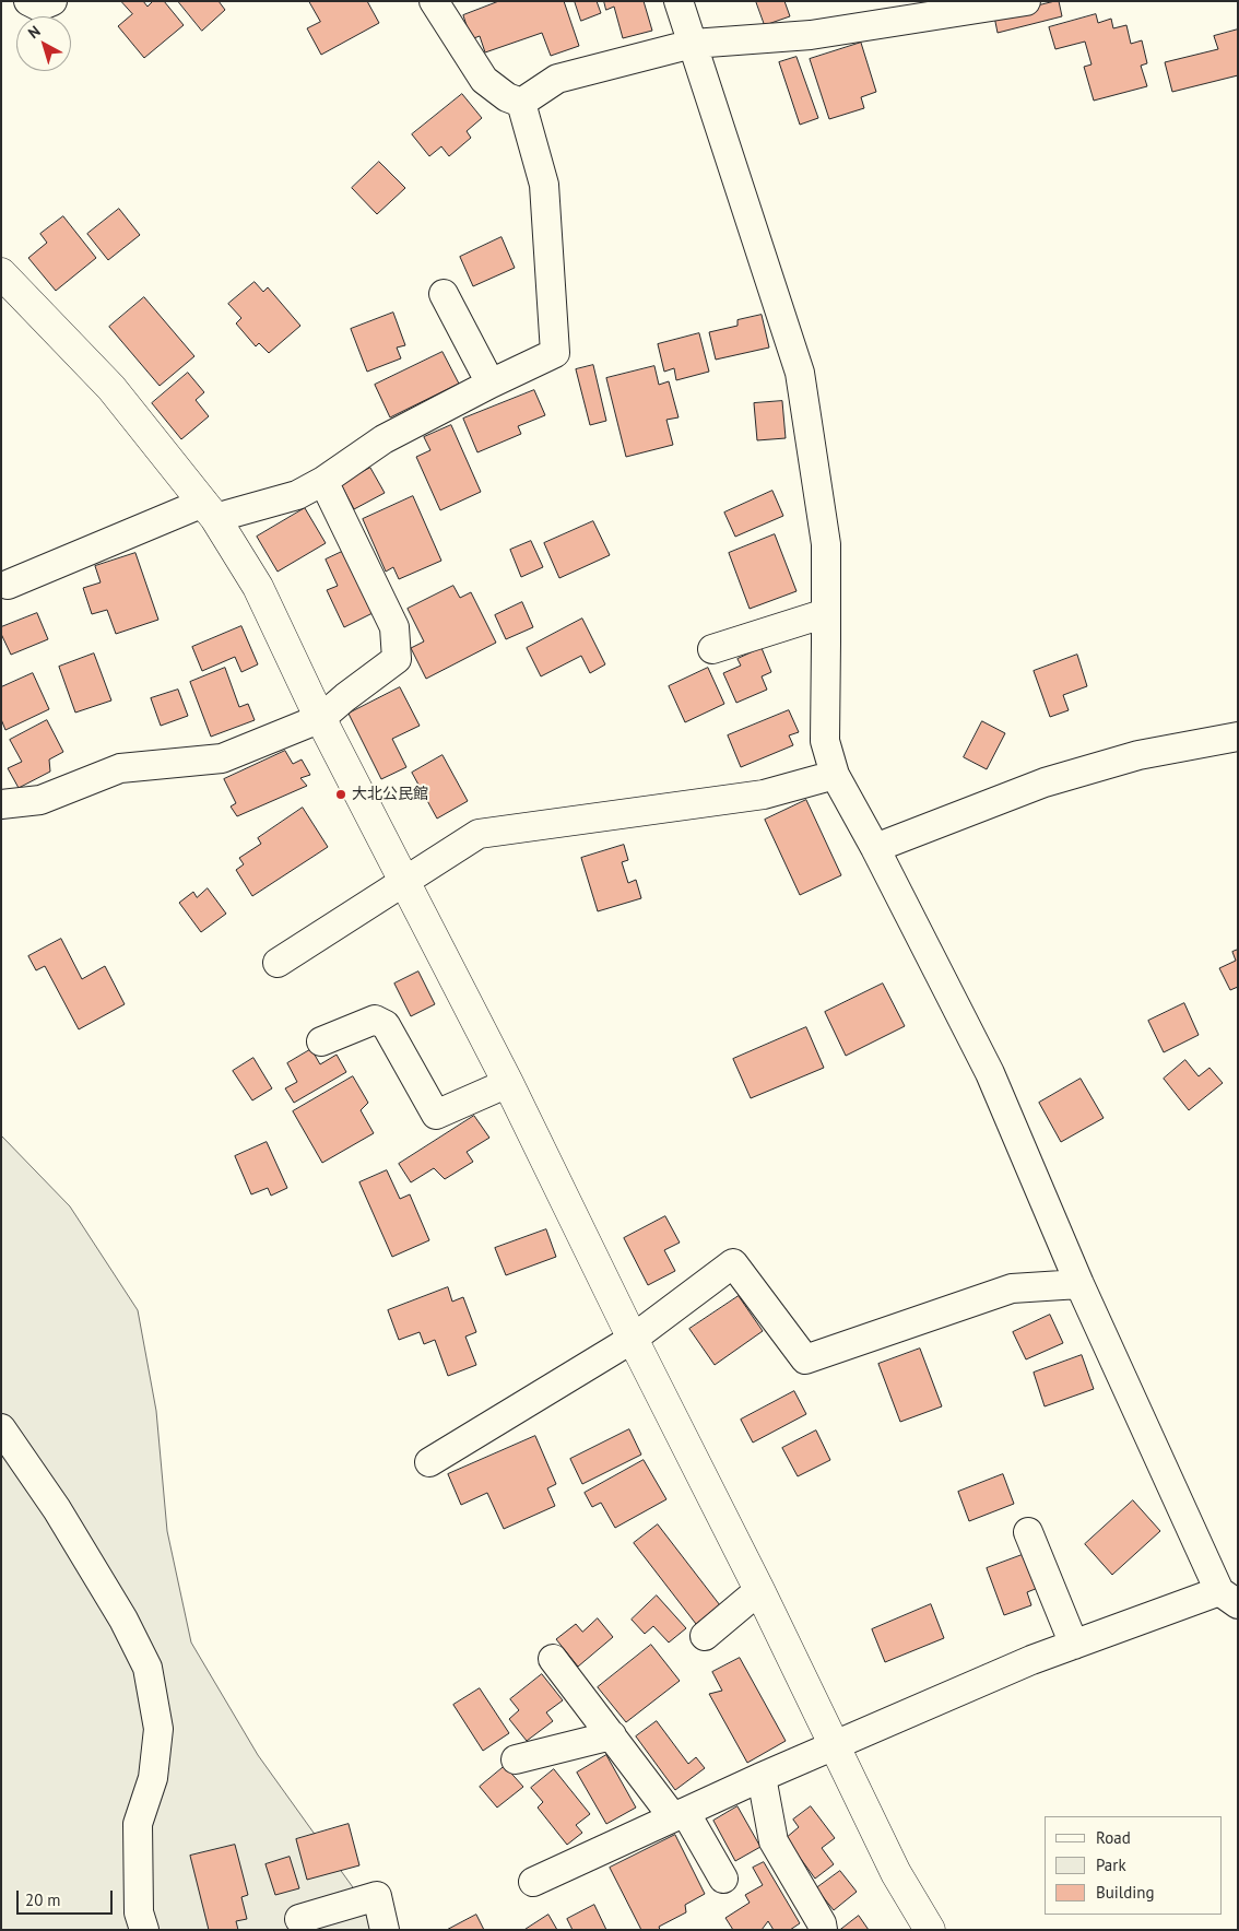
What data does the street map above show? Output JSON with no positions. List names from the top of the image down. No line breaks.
{"places":["大北公民館"],"legend":["Road","Park","Building"],"scale_bar":"20 m","north":"top left"}
